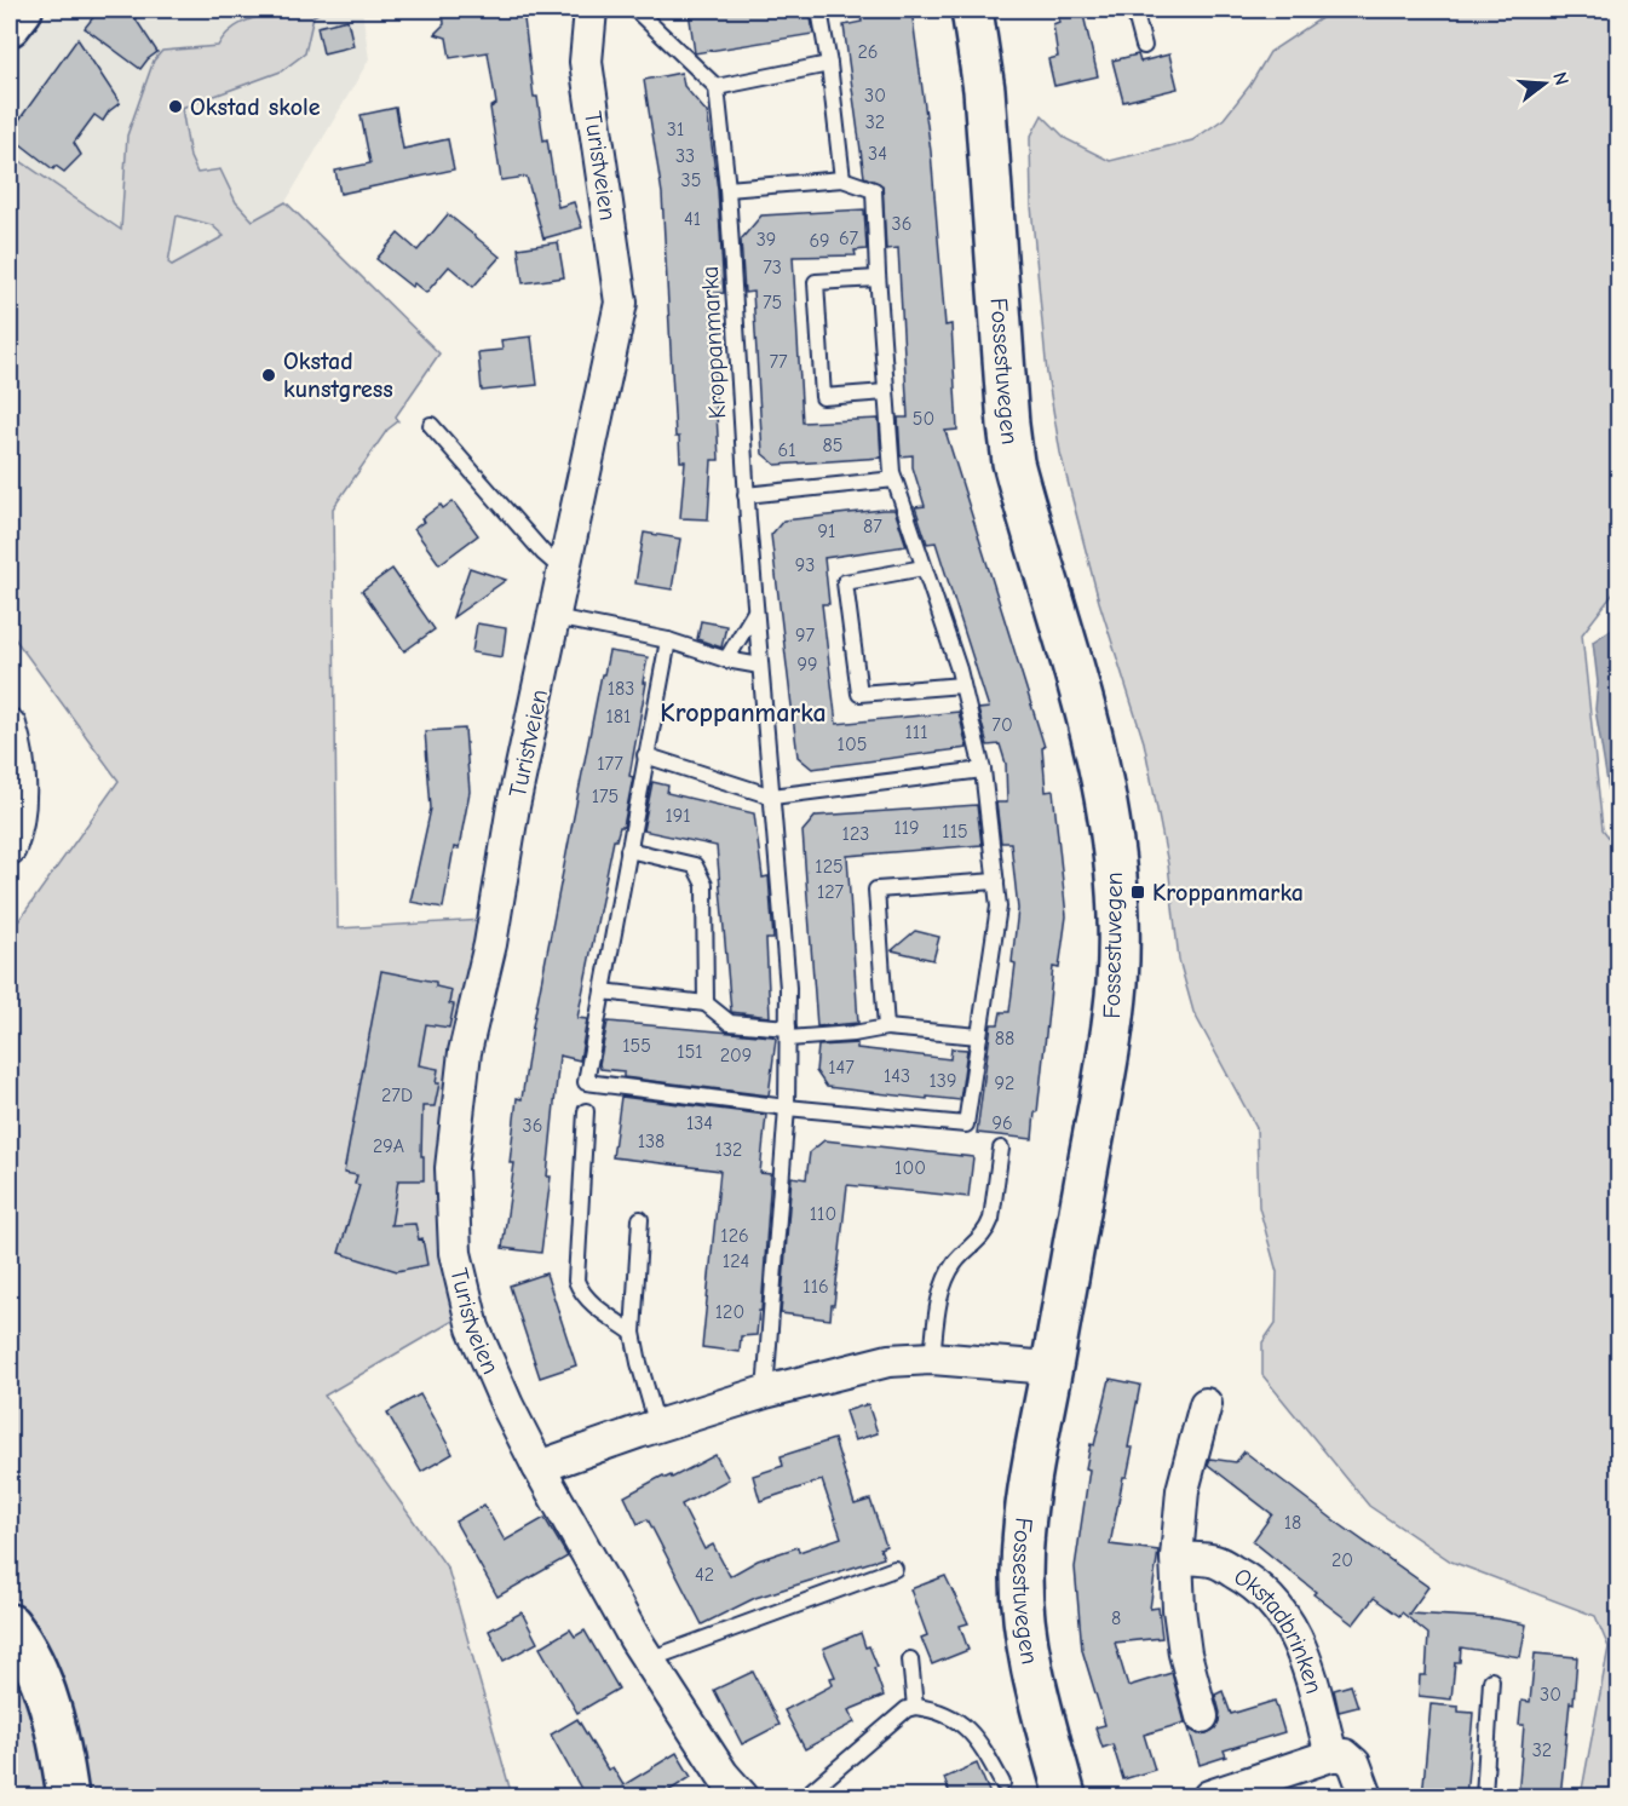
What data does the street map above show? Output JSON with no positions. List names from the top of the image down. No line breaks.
{"streets":{"street":["Turistveien","Fossestuvegen","Okstadbrinken"],"lane":["Kroppanmarka"]},"districts":["Kroppanmarka"],"places":{"other":["Okstad skole","Okstad kunstgress"],"transit":["Kroppanmarka"]},"house_numbers":["26","30","32","31","34","33","35","41","36","67","39","69","73","75","77","50","85","61","87","91","93","97","99","183","181","70","111","105","177","175","191","119","115","123","125","127","88","155","151","209","147","143","139","92","27D","134","96","36","138","29A","132","100","110","126","124","116","120","18","20","42","8","30","32"],"north":"right"}
